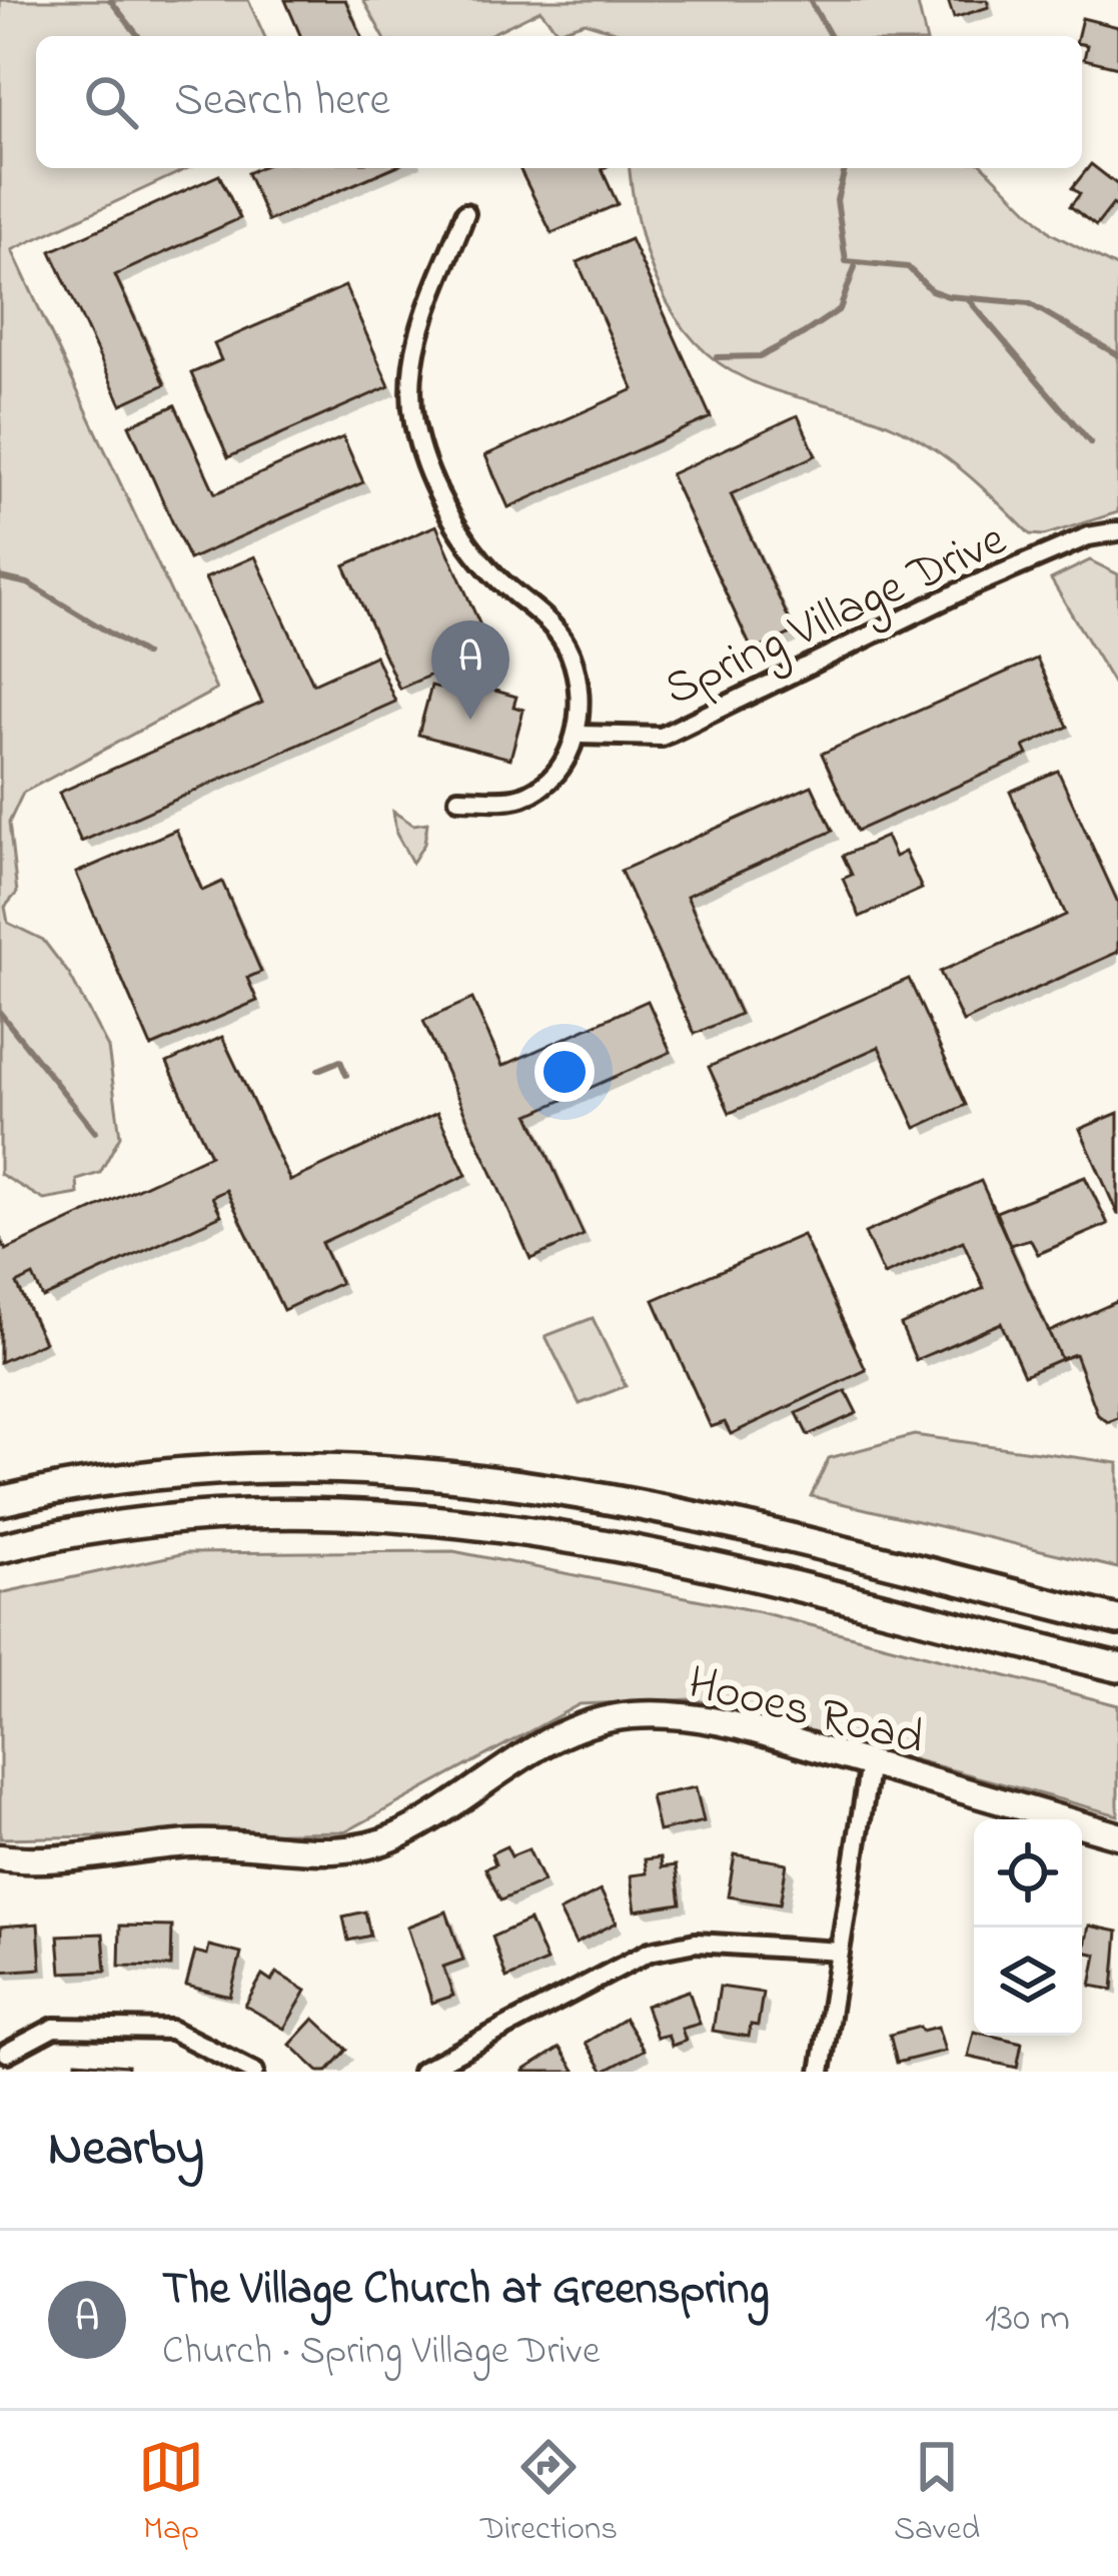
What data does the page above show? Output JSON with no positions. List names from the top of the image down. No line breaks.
{"streets":{"street":["Spring Village Drive","Hooes Road"]},"page":{"search":"Search here","pins":"A","heading":"Nearby","list":[{"mark":"A","name":"The Village Church at Greenspring","note":"Church · Spring Village Drive","value":"130 m"}],"nav":["Map","Directions","Saved"]}}
